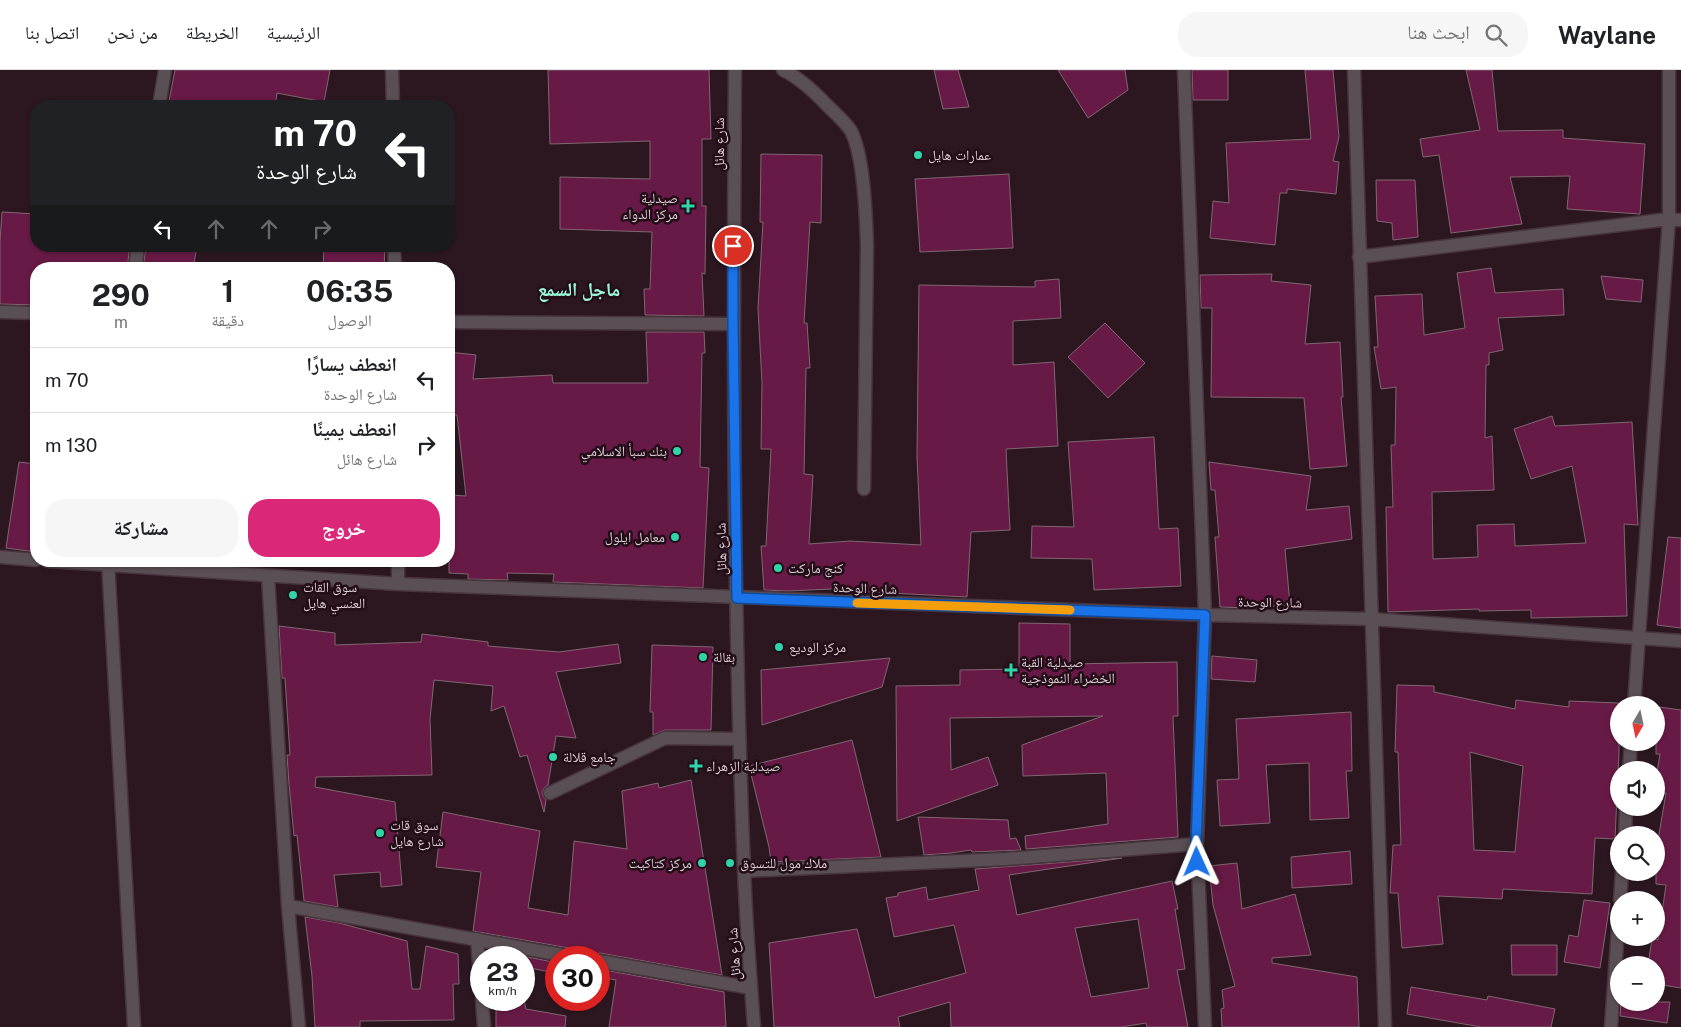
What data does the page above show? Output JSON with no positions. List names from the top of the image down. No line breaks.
{"streets":{"street":["شارع هائل","شارع الوحدة"]},"crossings":[["شارع هائل","شارع الوحدة"]],"districts":["ماجل السمع"],"places":{"other":["عمارات هايل","بنك سبأ الاسلامي","معامل ايلول","كنج ماركت","سوق القات العنسي هايل","مركز الوديع","بقالة","جامع قلالة","سوق قات شارع هايل","مركز كتاكيت","ملاك مول للتسوق"],"health":["صيدلية مركز الدواء","صيدلية القبة الخضراء النموذجية","صيدلية الزهراء"]},"north":"bottom","page":{"header":"Waylane","search":"ابحث هنا","nav":["الرئيسية","الخريطة","من نحن","اتصل بنا"],"turn":["70 m","شارع الوحدة"],"eta":["06:35","الوصول","1","دقيقة","290","m"],"list":[{"name":"انعطف يسارًا","note":"شارع الوحدة","value":"70 m"},{"name":"انعطف يمينًا","note":"شارع هائل","value":"130 m"}],"buttons":["خروج","مشاركة"],"map_buttons":["+","−"],"speed":"23 km/h","limit":"30"}}
